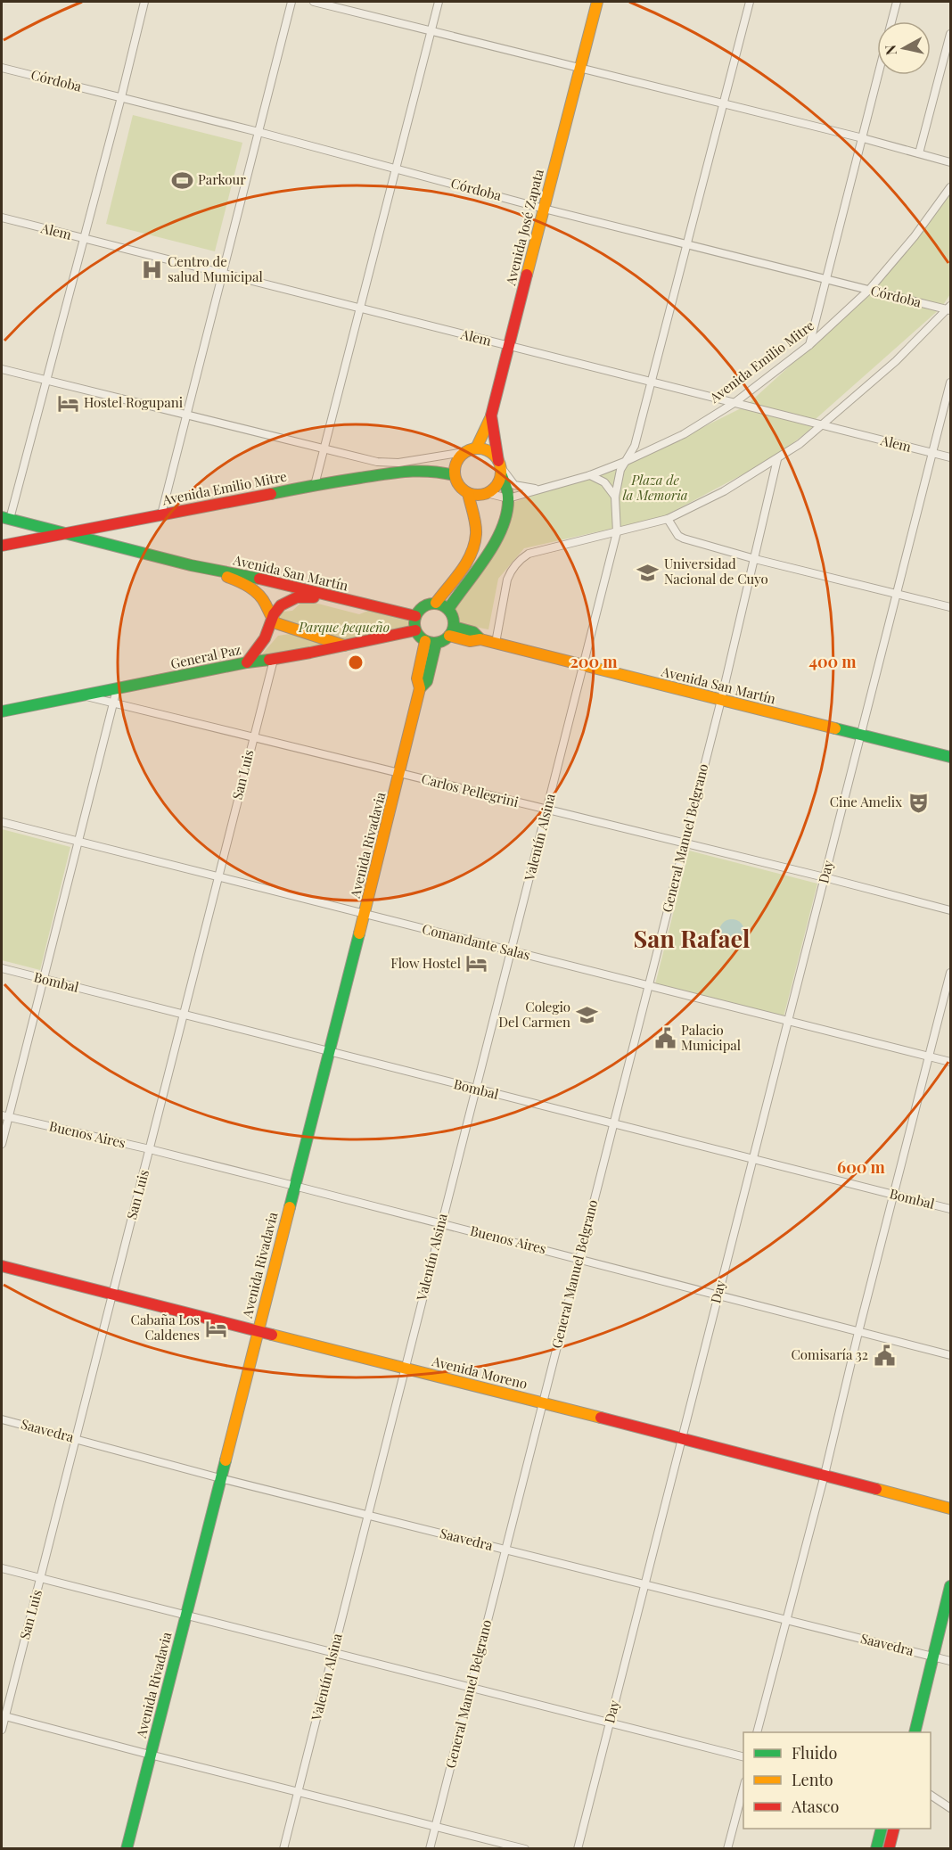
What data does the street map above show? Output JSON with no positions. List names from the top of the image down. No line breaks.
{"streets":{"main road":["Avenida José Zapata","Avenida Emilio Mitre","Avenida San Martín","General Paz","Avenida Rivadavia","Avenida Moreno"],"street":["Córdoba","Alem","San Luis","Carlos Pellegrini","Valentín Alsina","General Manuel Belgrano","Day","Comandante Salas","Bombal","Buenos Aires","Saavedra"]},"crossings":[["Córdoba","Avenida José Zapata"],["Córdoba","Avenida Emilio Mitre"],["Córdoba","Valentín Alsina"],["Avenida José Zapata","Alem"],["Avenida José Zapata","Avenida Emilio Mitre"],["Avenida José Zapata","Avenida San Martín"],["Avenida José Zapata","General Paz"],["Avenida José Zapata","Avenida Rivadavia"],["Alem","Avenida Emilio Mitre"],["Alem","Valentín Alsina"],["Alem","Day"],["Avenida Emilio Mitre","Avenida San Martín"],["Avenida Emilio Mitre","Valentín Alsina"],["Avenida San Martín","General Paz"],["Avenida San Martín","Valentín Alsina"],["Avenida San Martín","General Manuel Belgrano"],["Avenida San Martín","Avenida Rivadavia"],["Avenida San Martín","Day"],["General Paz","San Luis"],["General Paz","Carlos Pellegrini"],["General Paz","Avenida Rivadavia"],["San Luis","Carlos Pellegrini"],["San Luis","Comandante Salas"],["San Luis","Bombal"],["San Luis","Buenos Aires"],["San Luis","Avenida Moreno"],["San Luis","Saavedra"],["Carlos Pellegrini","Valentín Alsina"],["Carlos Pellegrini","General Manuel Belgrano"],["Carlos Pellegrini","Avenida Rivadavia"],["Carlos Pellegrini","Day"],["Valentín Alsina","Comandante Salas"],["Valentín Alsina","Bombal"],["Valentín Alsina","Buenos Aires"],["Valentín Alsina","Avenida Moreno"],["Valentín Alsina","Saavedra"],["General Manuel Belgrano","Comandante Salas"],["General Manuel Belgrano","Bombal"],["General Manuel Belgrano","Buenos Aires"],["General Manuel Belgrano","Avenida Moreno"],["General Manuel Belgrano","Saavedra"],["Avenida Rivadavia","Comandante Salas"],["Avenida Rivadavia","Bombal"],["Avenida Rivadavia","Buenos Aires"],["Avenida Rivadavia","Avenida Moreno"],["Avenida Rivadavia","Saavedra"],["Day","Comandante Salas"],["Day","Bombal"],["Day","Buenos Aires"],["Day","Avenida Moreno"],["Day","Saavedra"]],"districts":["San Rafael"],"parks":["Plaza de la Memoria","Parque pequeño"],"places":{"sports":["Parkour"],"hospital":["Centro de salud Municipal"],"hotel":["Hostel Rogupani","Flow Hostel","Cabaña Los Caldenes"],"school or university":["Universidad Nacional de Cuyo","Colegio Del Carmen"],"theatre":["Cine Amelix"],"public building":["Palacio Municipal","Comisaría 32"]},"legend":["Fluido","Lento","Atasco"],"north":"left","rings":["200 m","400 m","600 m"]}
